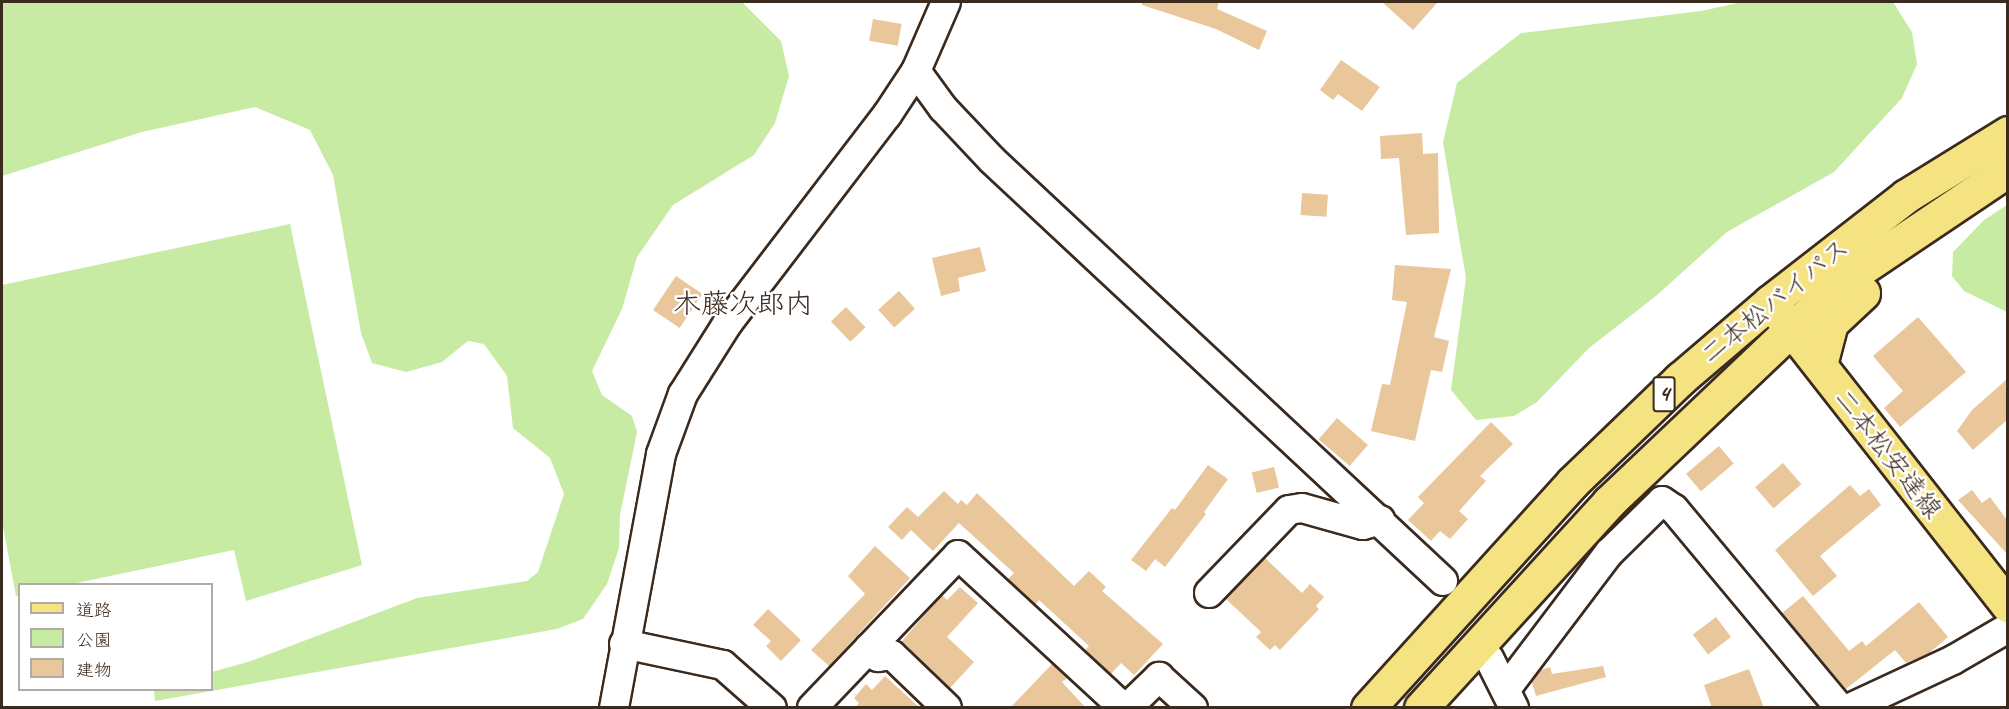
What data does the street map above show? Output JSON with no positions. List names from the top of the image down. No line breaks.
{"streets":{"main road":["二本松バイパス","4","二本松安達線"]},"crossings":[["二本松バイパス","二本松安達線"]],"districts":["木藤次郎内"],"legend":["道路","公園","建物"]}
